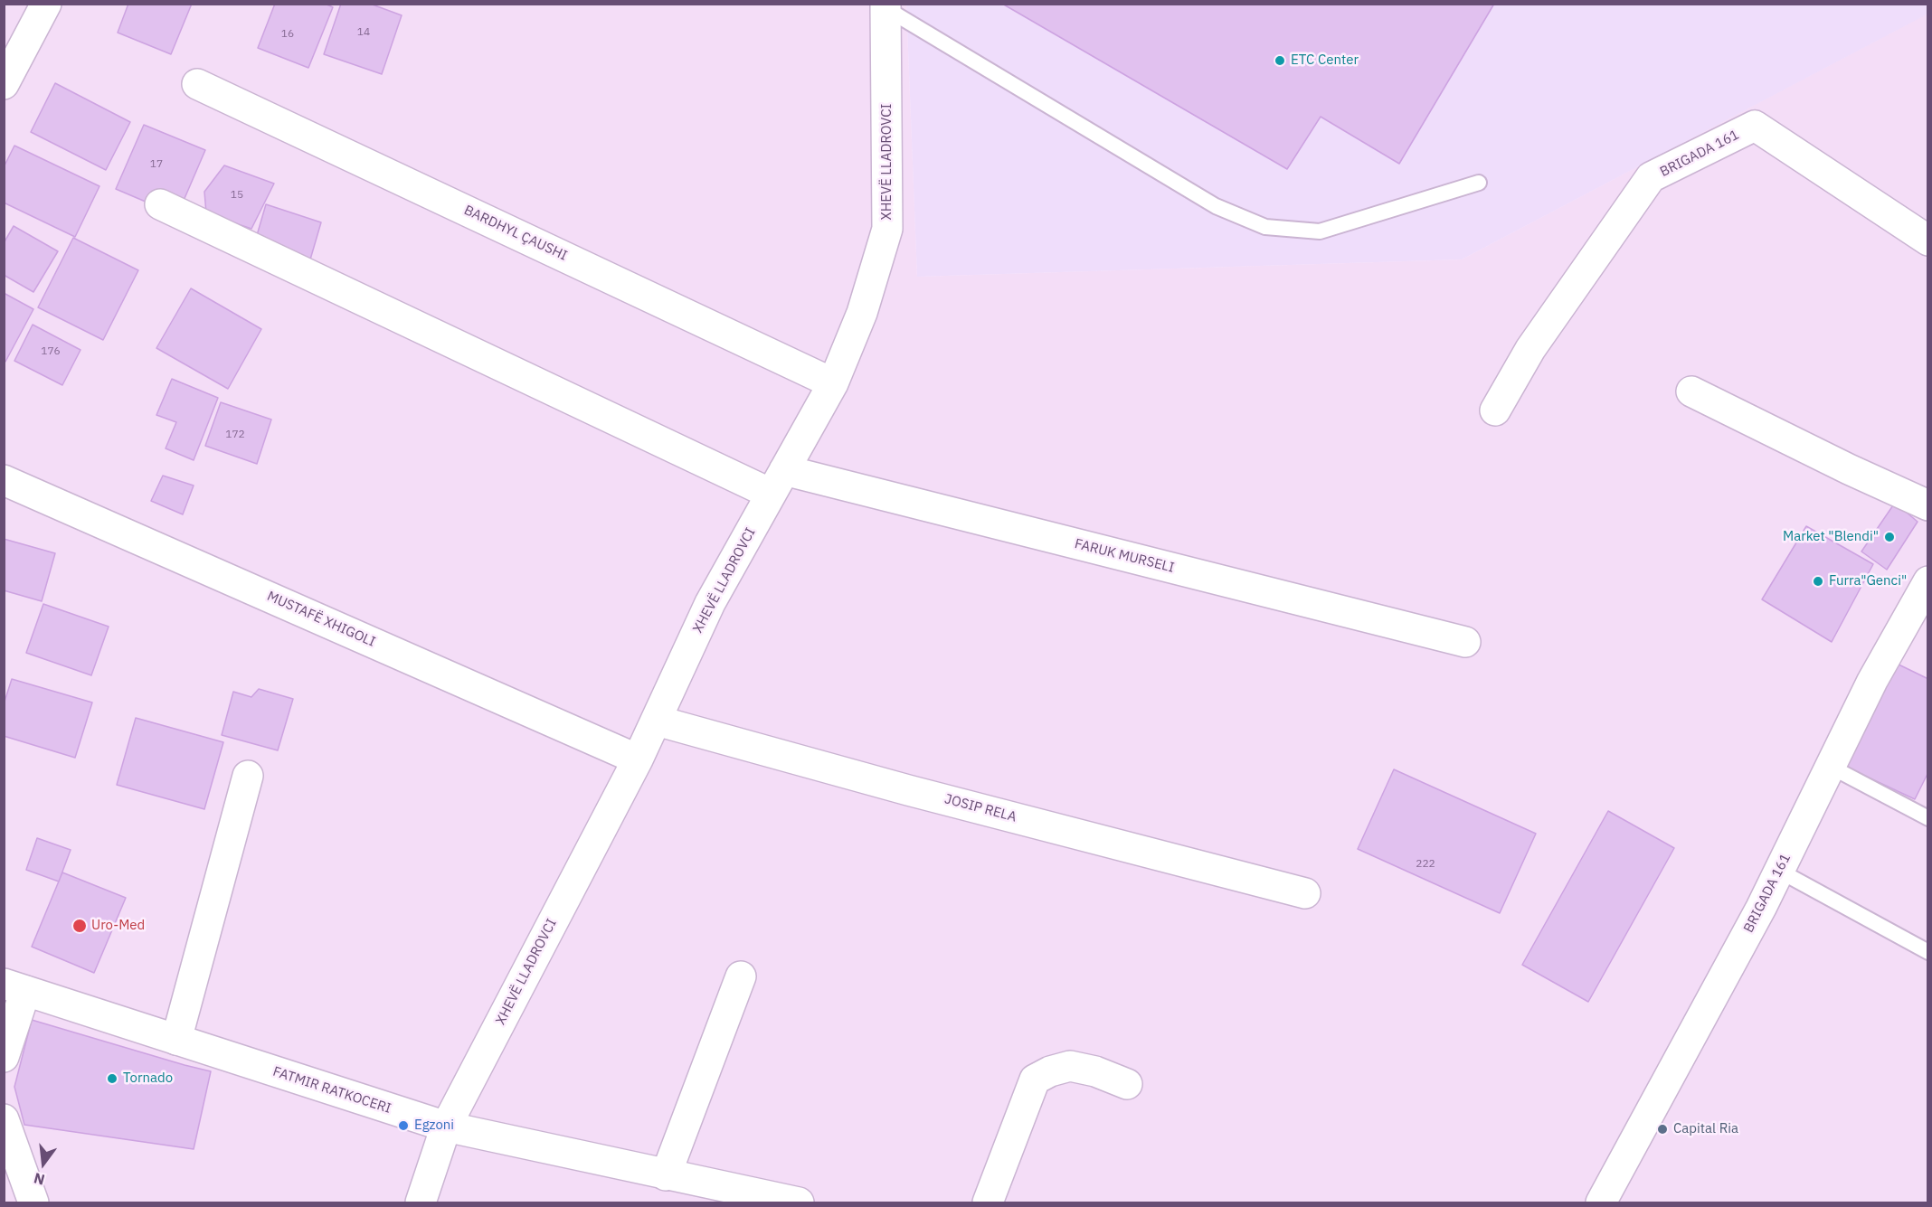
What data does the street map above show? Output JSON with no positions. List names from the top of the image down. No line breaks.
{"streets":{"street":["BRIGADA 161","XHEVË LLADROVCI","BARDHYL ÇAUSHI","FARUK MURSELI","MUSTAFË XHIGOLI","JOSIP RELA","FATMIR RATKOCERI"]},"crossings":[["XHEVË LLADROVCI","BARDHYL ÇAUSHI"],["XHEVË LLADROVCI","FARUK MURSELI"],["XHEVË LLADROVCI","MUSTAFË XHIGOLI"],["XHEVË LLADROVCI","JOSIP RELA"],["XHEVË LLADROVCI","FATMIR RATKOCERI"]],"places":["ETC Center","Market \"Blendi\"","Furra\"Genci\"","Uro-Med","Tornado","Egzoni","Capital Ria"],"house_numbers":["14","16","17","15","176","172","222"],"north":"bottom"}
